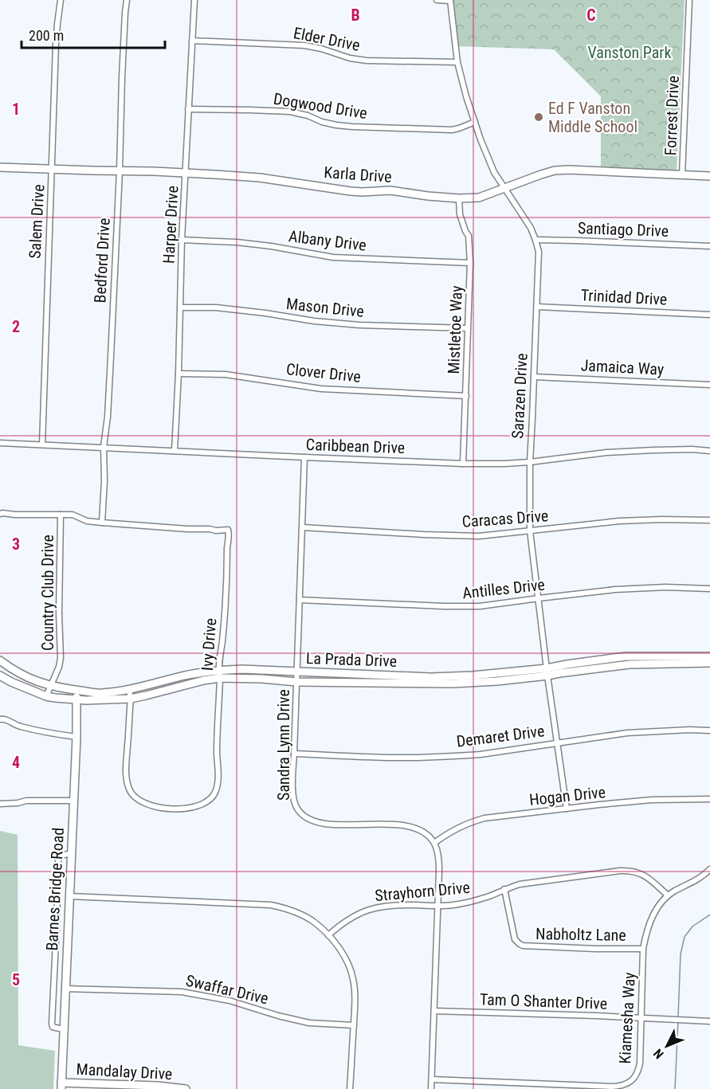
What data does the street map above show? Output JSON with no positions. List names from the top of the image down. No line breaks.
{"streets":{"main road":["Karla Drive","La Prada Drive","Barnes Bridge Road","Mandalay Drive"],"street":["Elder Drive","Dogwood Drive","Forrest Drive","Salem Drive","Harper Drive","Santiago Drive","Albany Drive","Bedford Drive","Trinidad Drive","Mason Drive","Mistletoe Way","Jamaica Way","Clover Drive","Sarazen Drive","Caribbean Drive","Caracas Drive","Antilles Drive","Country Club Drive","Ivy Drive","Demaret Drive","Sandra Lynn Drive","Hogan Drive","Strayhorn Drive","Nabholtz Lane","Swaffar Drive","Tam O Shanter Drive","Kiamesha Way"]},"crossings":[["Elder Drive","Harper Drive"],["Elder Drive","Sarazen Drive"],["Dogwood Drive","Harper Drive"],["Dogwood Drive","Sarazen Drive"],["Forrest Drive","Karla Drive"],["Karla Drive","Salem Drive"],["Karla Drive","Harper Drive"],["Karla Drive","Bedford Drive"],["Karla Drive","Mistletoe Way"],["Karla Drive","Sarazen Drive"],["Salem Drive","Caribbean Drive"],["Harper Drive","Albany Drive"],["Harper Drive","Mason Drive"],["Harper Drive","Clover Drive"],["Harper Drive","Caribbean Drive"],["Santiago Drive","Sarazen Drive"],["Albany Drive","Mistletoe Way"],["Bedford Drive","Caribbean Drive"],["Bedford Drive","Ivy Drive"],["Trinidad Drive","Sarazen Drive"],["Mason Drive","Mistletoe Way"],["Mistletoe Way","Clover Drive"],["Mistletoe Way","Caribbean Drive"],["Jamaica Way","Sarazen Drive"],["Sarazen Drive","Caribbean Drive"],["Sarazen Drive","Caracas Drive"],["Sarazen Drive","Antilles Drive"],["Sarazen Drive","La Prada Drive"],["Sarazen Drive","Demaret Drive"],["Sarazen Drive","Hogan Drive"],["Caribbean Drive","Sandra Lynn Drive"],["Caracas Drive","Sandra Lynn Drive"],["Antilles Drive","Sandra Lynn Drive"],["Country Club Drive","Ivy Drive"],["Country Club Drive","La Prada Drive"],["Ivy Drive","La Prada Drive"],["La Prada Drive","Sandra Lynn Drive"],["La Prada Drive","Barnes Bridge Road"],["Demaret Drive","Sandra Lynn Drive"],["Sandra Lynn Drive","Hogan Drive"],["Barnes Bridge Road","Swaffar Drive"],["Barnes Bridge Road","Mandalay Drive"],["Strayhorn Drive","Nabholtz Lane"],["Strayhorn Drive","Kiamesha Way"],["Nabholtz Lane","Kiamesha Way"],["Tam O Shanter Drive","Kiamesha Way"]],"parks":["Vanston Park"],"places":["Ed F Vanston Middle School"],"scale_bar":"200 m","north":"bottom left","grid":{"columns":["B","C"],"rows":["1","2","3","4","5"]}}
